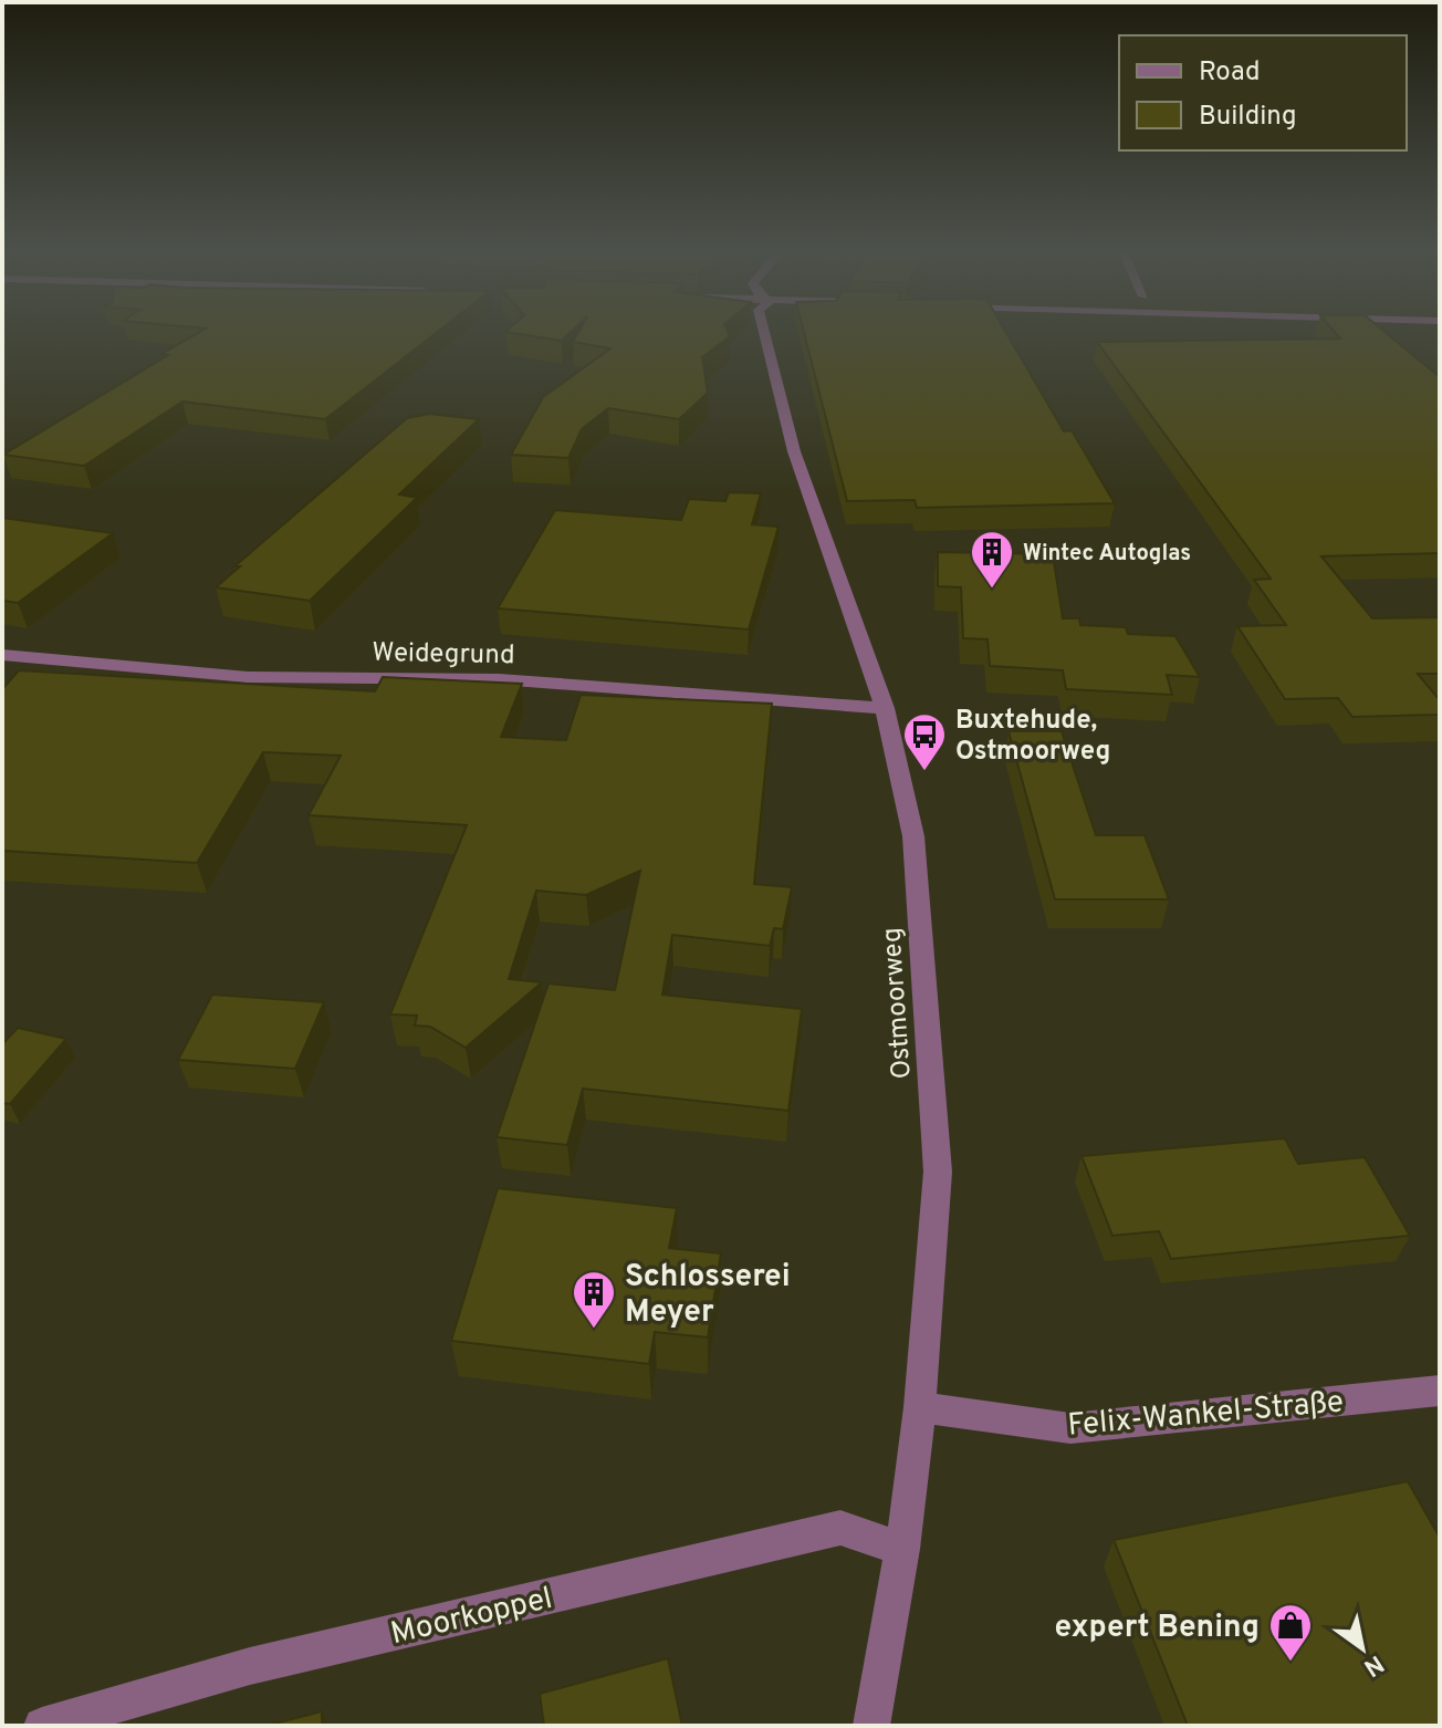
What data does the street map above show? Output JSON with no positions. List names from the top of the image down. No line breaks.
{"streets":{"street":["Weidegrund","Ostmoorweg","Felix-Wankel-Straße","Moorkoppel"]},"crossings":[["Weidegrund","Ostmoorweg"],["Ostmoorweg","Felix-Wankel-Straße"],["Ostmoorweg","Moorkoppel"]],"places":{"building":["Wintec Autoglas","Schlosserei Meyer"],"bus stop":["Buxtehude, Ostmoorweg"],"shop":["expert Bening"]},"legend":["Road","Building"],"north":"bottom right"}
